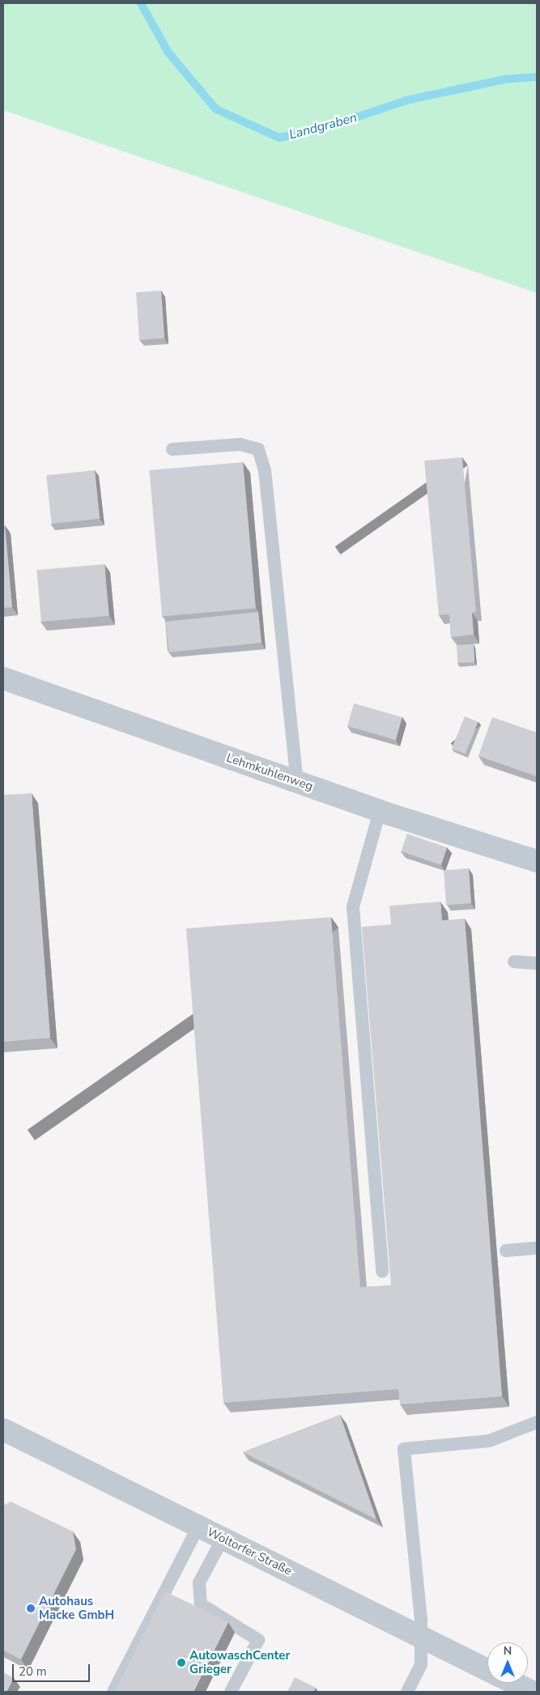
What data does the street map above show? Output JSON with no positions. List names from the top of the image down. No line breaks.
{"streets":{"street":["Lehmkuhlenweg","Woltorfer Straße"]},"water":["Landgraben"],"places":["Autohaus Macke GmbH","AutowaschCenter Grieger"],"scale_bar":"20 m","north":"top"}
